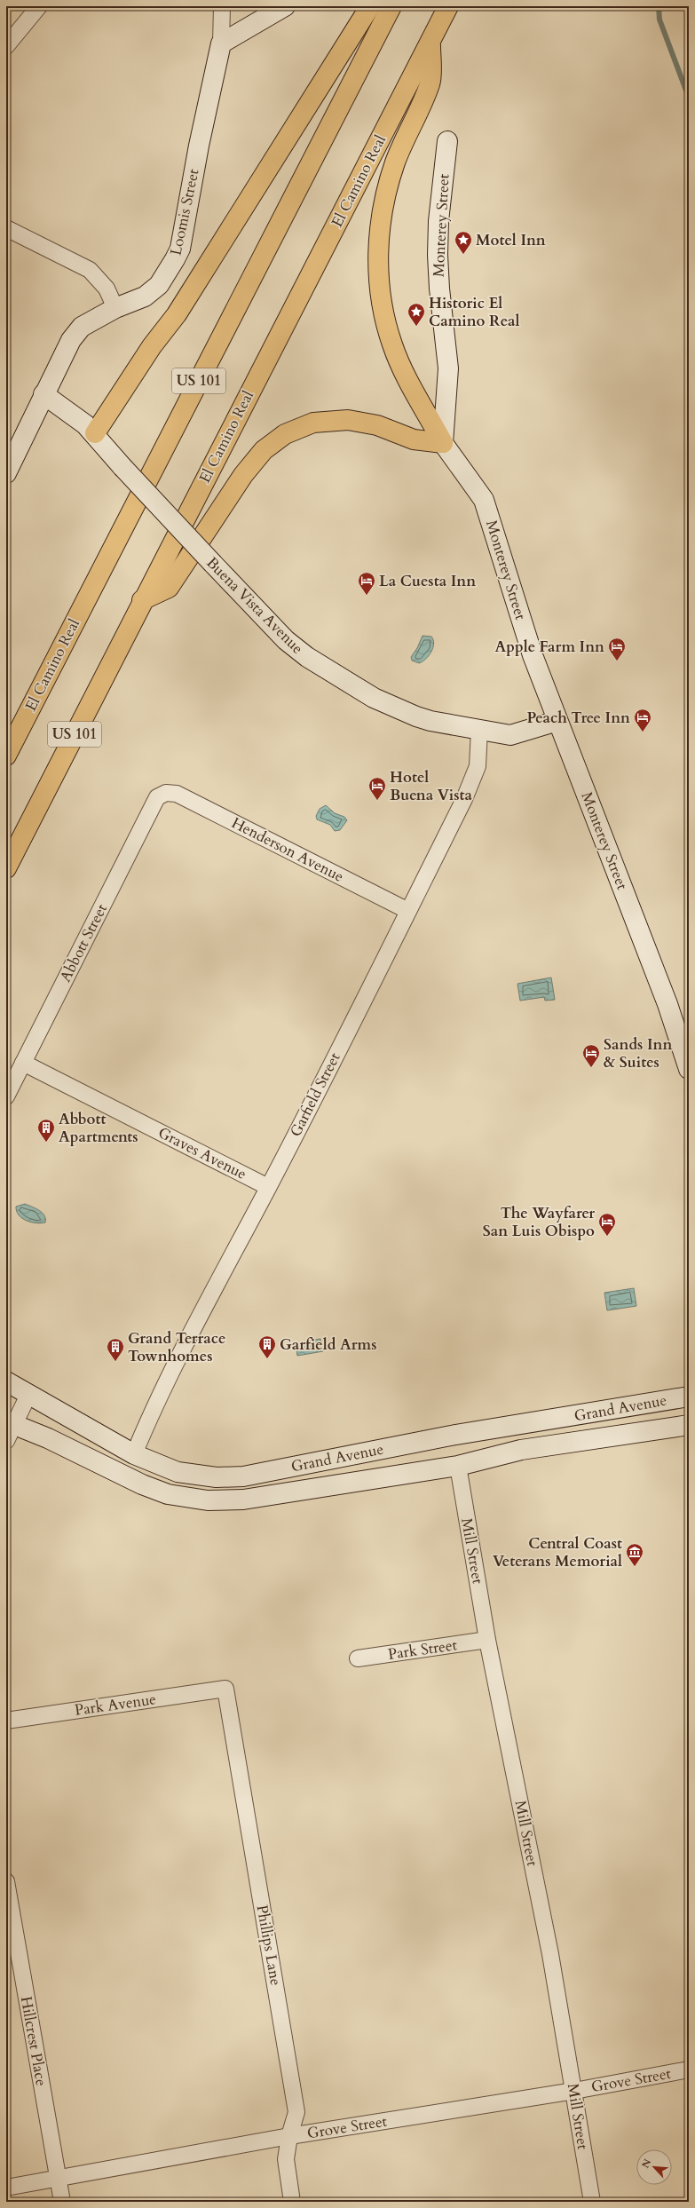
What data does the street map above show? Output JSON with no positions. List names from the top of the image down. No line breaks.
{"streets":{"highway":["El Camino Real","US 101"],"street":["Loomis Street","Monterey Street","Buena Vista Avenue","Henderson Avenue","Abbott Street","Garfield Street","Graves Avenue","Grand Avenue","Mill Street","Park Street","Park Avenue","Phillips Lane","Hillcrest Place","Grove Street"]},"crossings":[["Loomis Street","Buena Vista Avenue"],["Monterey Street","Buena Vista Avenue"],["Buena Vista Avenue","Garfield Street"],["Henderson Avenue","Abbott Street"],["Henderson Avenue","Garfield Street"],["Abbott Street","Graves Avenue"],["Garfield Street","Graves Avenue"],["Garfield Street","Grand Avenue"],["Grand Avenue","Mill Street"],["Mill Street","Park Street"],["Mill Street","Grove Street"],["Park Avenue","Phillips Lane"],["Phillips Lane","Grove Street"],["Hillcrest Place","Grove Street"]],"places":{"place":["Motel Inn","Historic El Camino Real"],"hotel":["La Cuesta Inn","Apple Farm Inn","Peach Tree Inn","Hotel Buena Vista","Sands Inn & Suites","The Wayfarer San Luis Obispo"],"building":["Abbott Apartments","Garfield Arms","Grand Terrace Townhomes"],"museum":["Central Coast Veterans Memorial"]},"north":"top left"}
